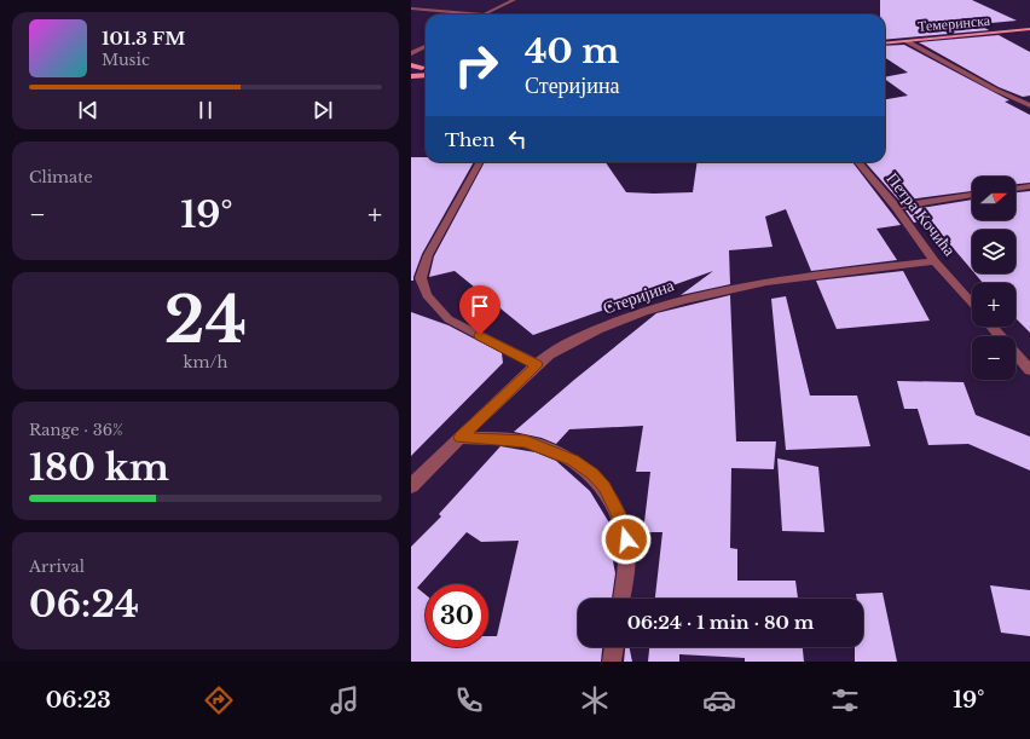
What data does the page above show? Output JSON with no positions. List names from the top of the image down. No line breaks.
{"streets":{"main road":["Темеринска"],"street":["Петра Кочића","Стеријина"]},"crossings":[["Петра Кочића","Стеријина"]],"north":"right","page":{"turn":["40 m","Стеријина"],"song":["101.3 FM","Music"],"then":"Then","tile":["Climate",["24","km/h"],["Range · 36%","180 km"],["Arrival","06:24"]],"map_buttons":["+","−"],"heat":["−","19°","+"],"limit":"30","trip":"06:24 · 1 min · 80 m","tabs":["06:23","19°"]}}
